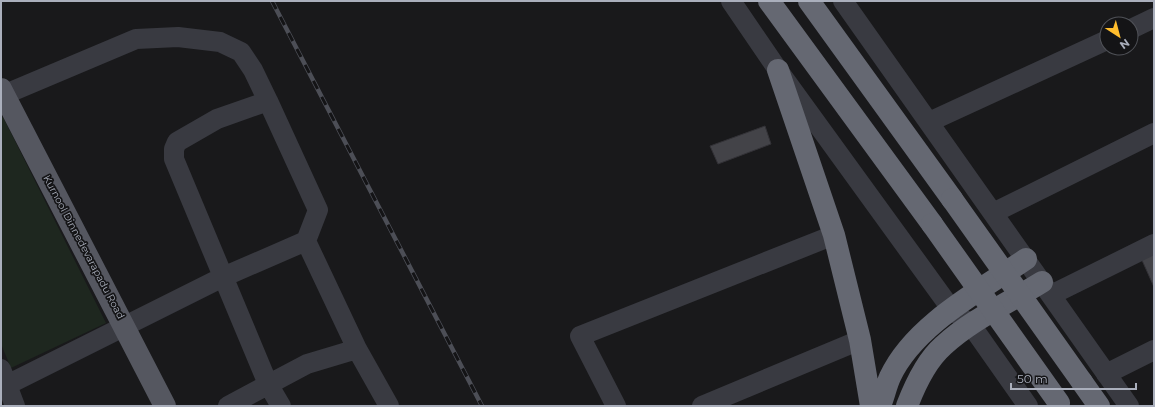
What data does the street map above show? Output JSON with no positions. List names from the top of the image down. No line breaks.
{"streets":{"main road":["Kurnool Dinnedevarapadu Road"]},"scale_bar":"50 m","north":"bottom right"}
